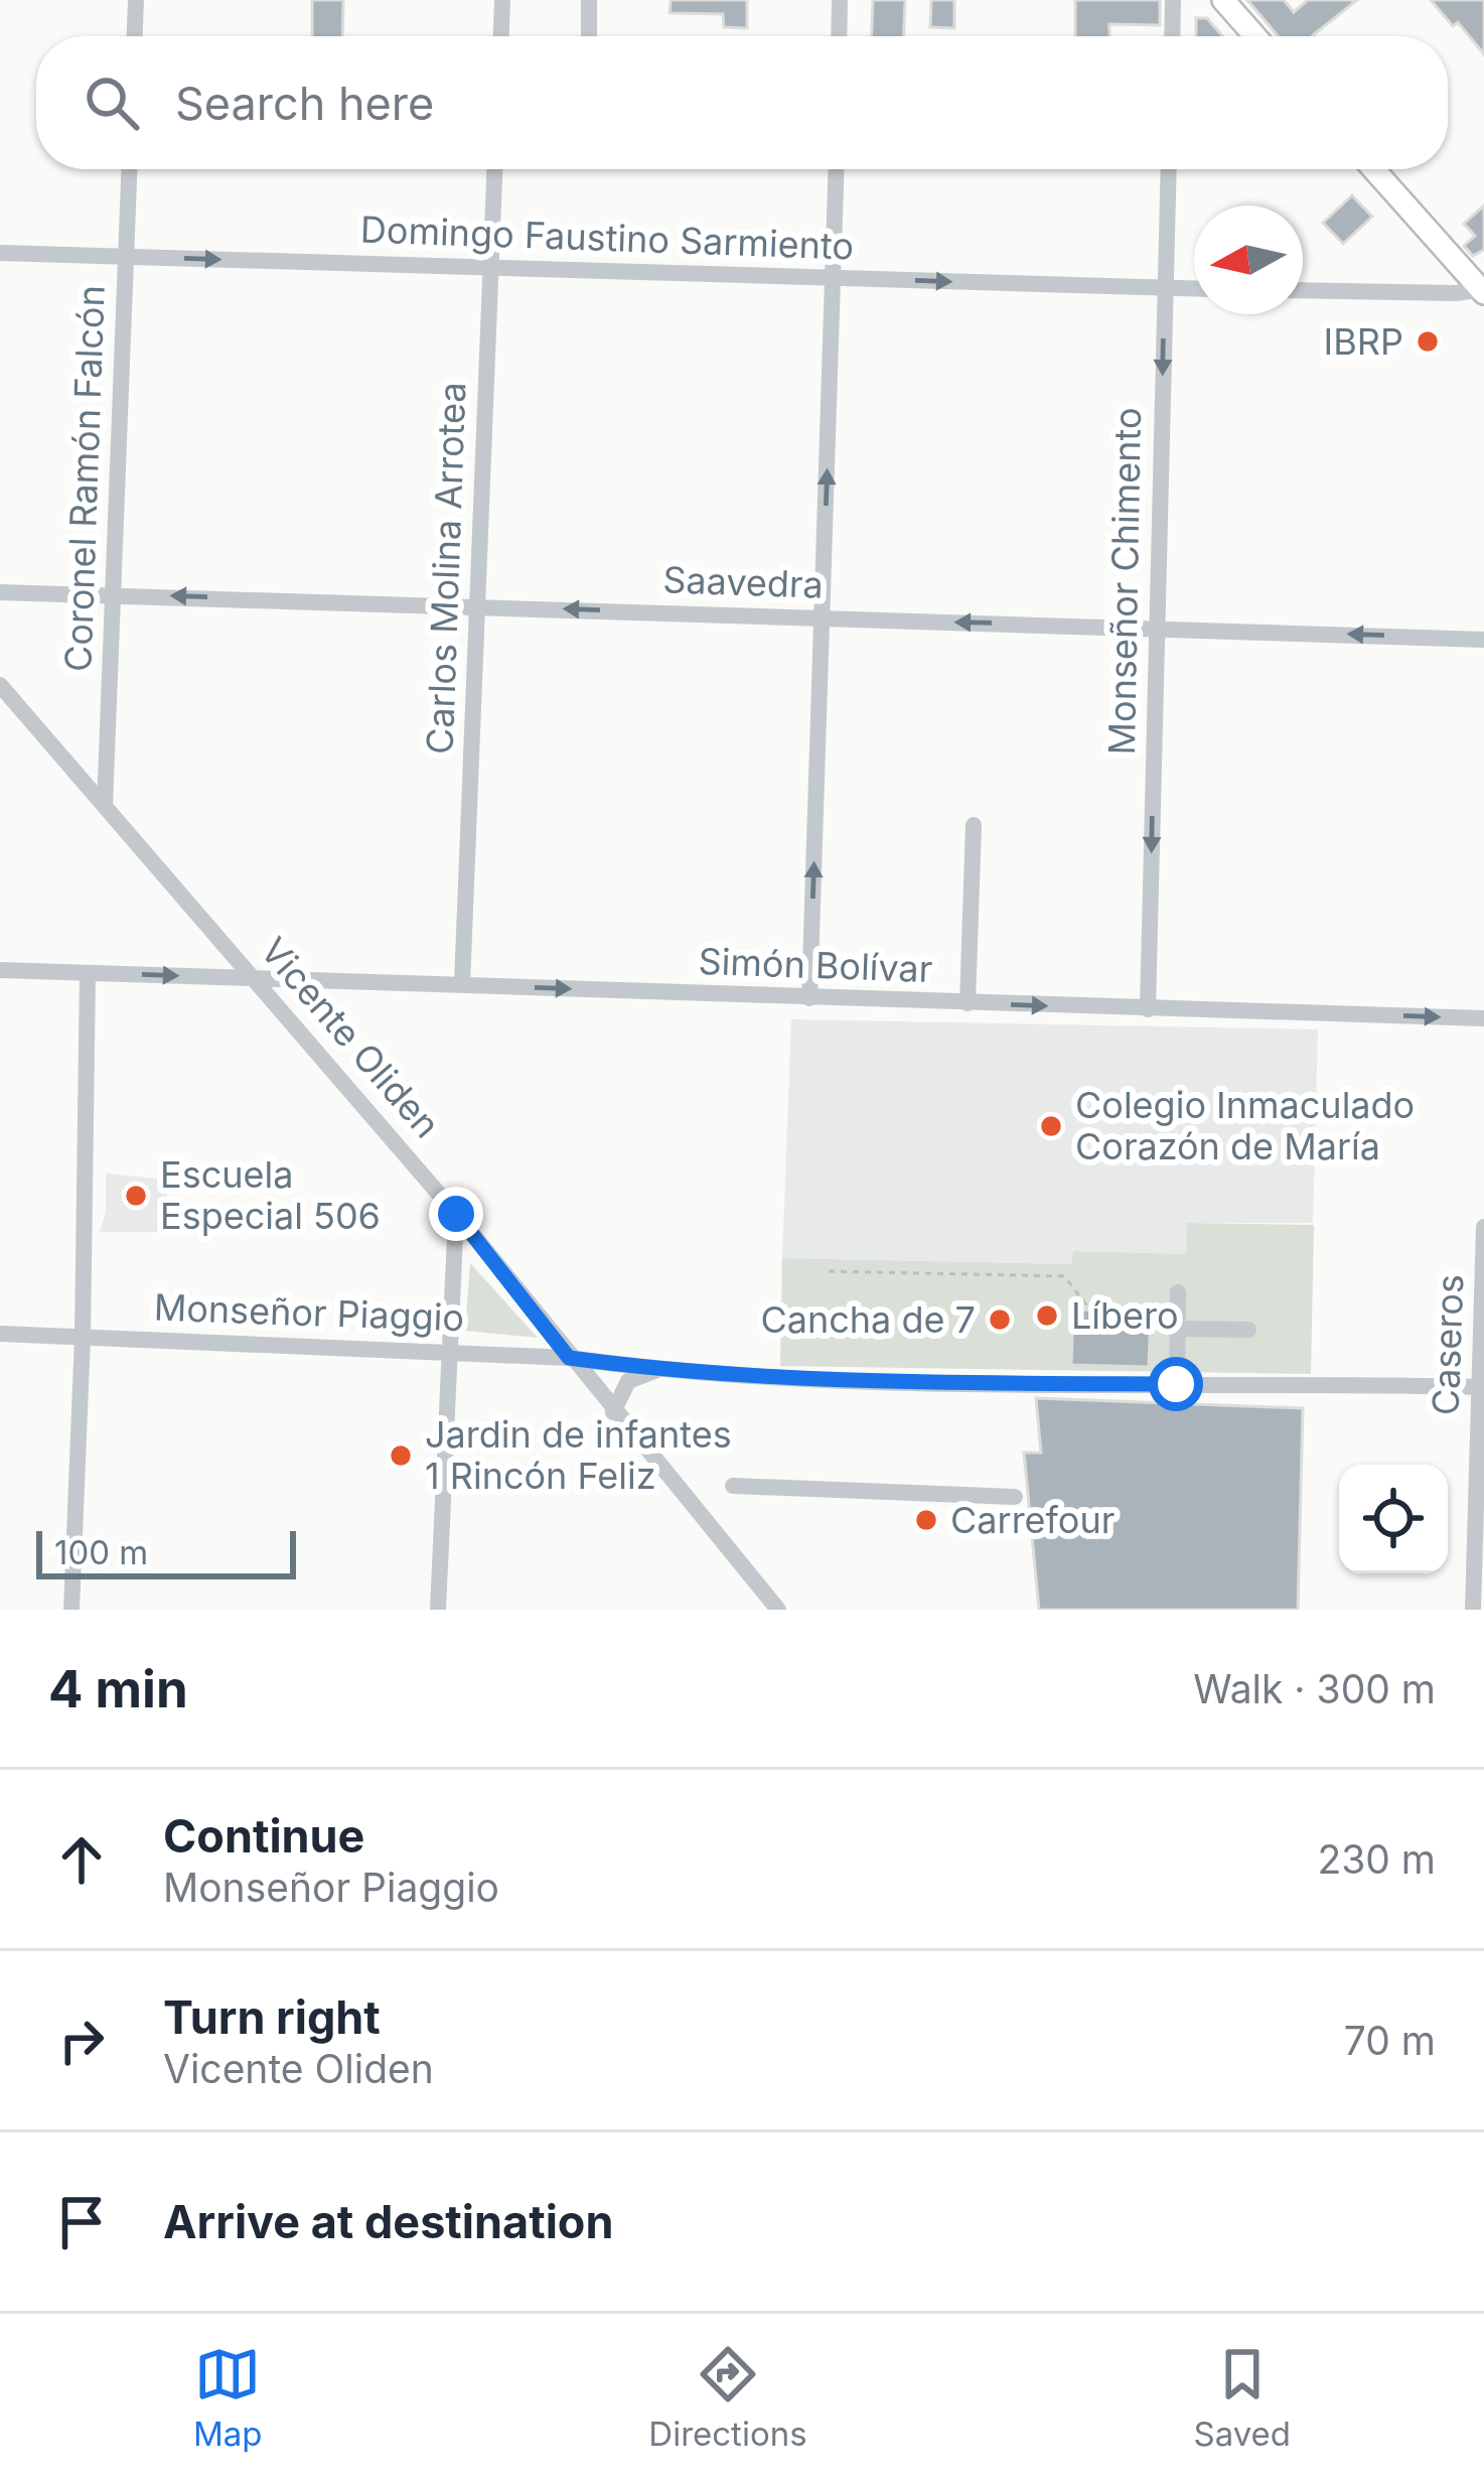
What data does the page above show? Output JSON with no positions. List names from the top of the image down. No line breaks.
{"streets":{"street":["Domingo Faustino Sarmiento","Coronel Ramón Falcón","Carlos Molina Arrotea","Monseñor Chimento","Saavedra","Simón Bolívar","Vicente Oliden","Monseñor Piaggio","Caseros"]},"crossings":[["Domingo Faustino Sarmiento","Coronel Ramón Falcón"],["Domingo Faustino Sarmiento","Carlos Molina Arrotea"],["Domingo Faustino Sarmiento","Monseñor Chimento"],["Coronel Ramón Falcón","Saavedra"],["Coronel Ramón Falcón","Vicente Oliden"],["Carlos Molina Arrotea","Saavedra"],["Carlos Molina Arrotea","Simón Bolívar"],["Monseñor Chimento","Saavedra"],["Monseñor Chimento","Simón Bolívar"],["Simón Bolívar","Vicente Oliden"],["Vicente Oliden","Monseñor Piaggio"],["Monseñor Piaggio","Caseros"]],"one_way":["Domingo Faustino Sarmiento","Monseñor Chimento","Saavedra","Simón Bolívar"],"places":["IBRP","Colegio Inmaculado Corazón de María","Escuela Especial 506","Líbero","Cancha de 7","Jardin de infantes 1 Rincón Feliz","Carrefour"],"scale_bar":"100 m","north":"left","page":{"search":"Search here","scale":"100 m","heading":["4 min","Walk · 300 m"],"list":[["Continue","Monseñor Piaggio","230 m"],["Turn right","Vicente Oliden","70 m"],"Arrive at destination"],"nav":["Map","Directions","Saved"]}}
